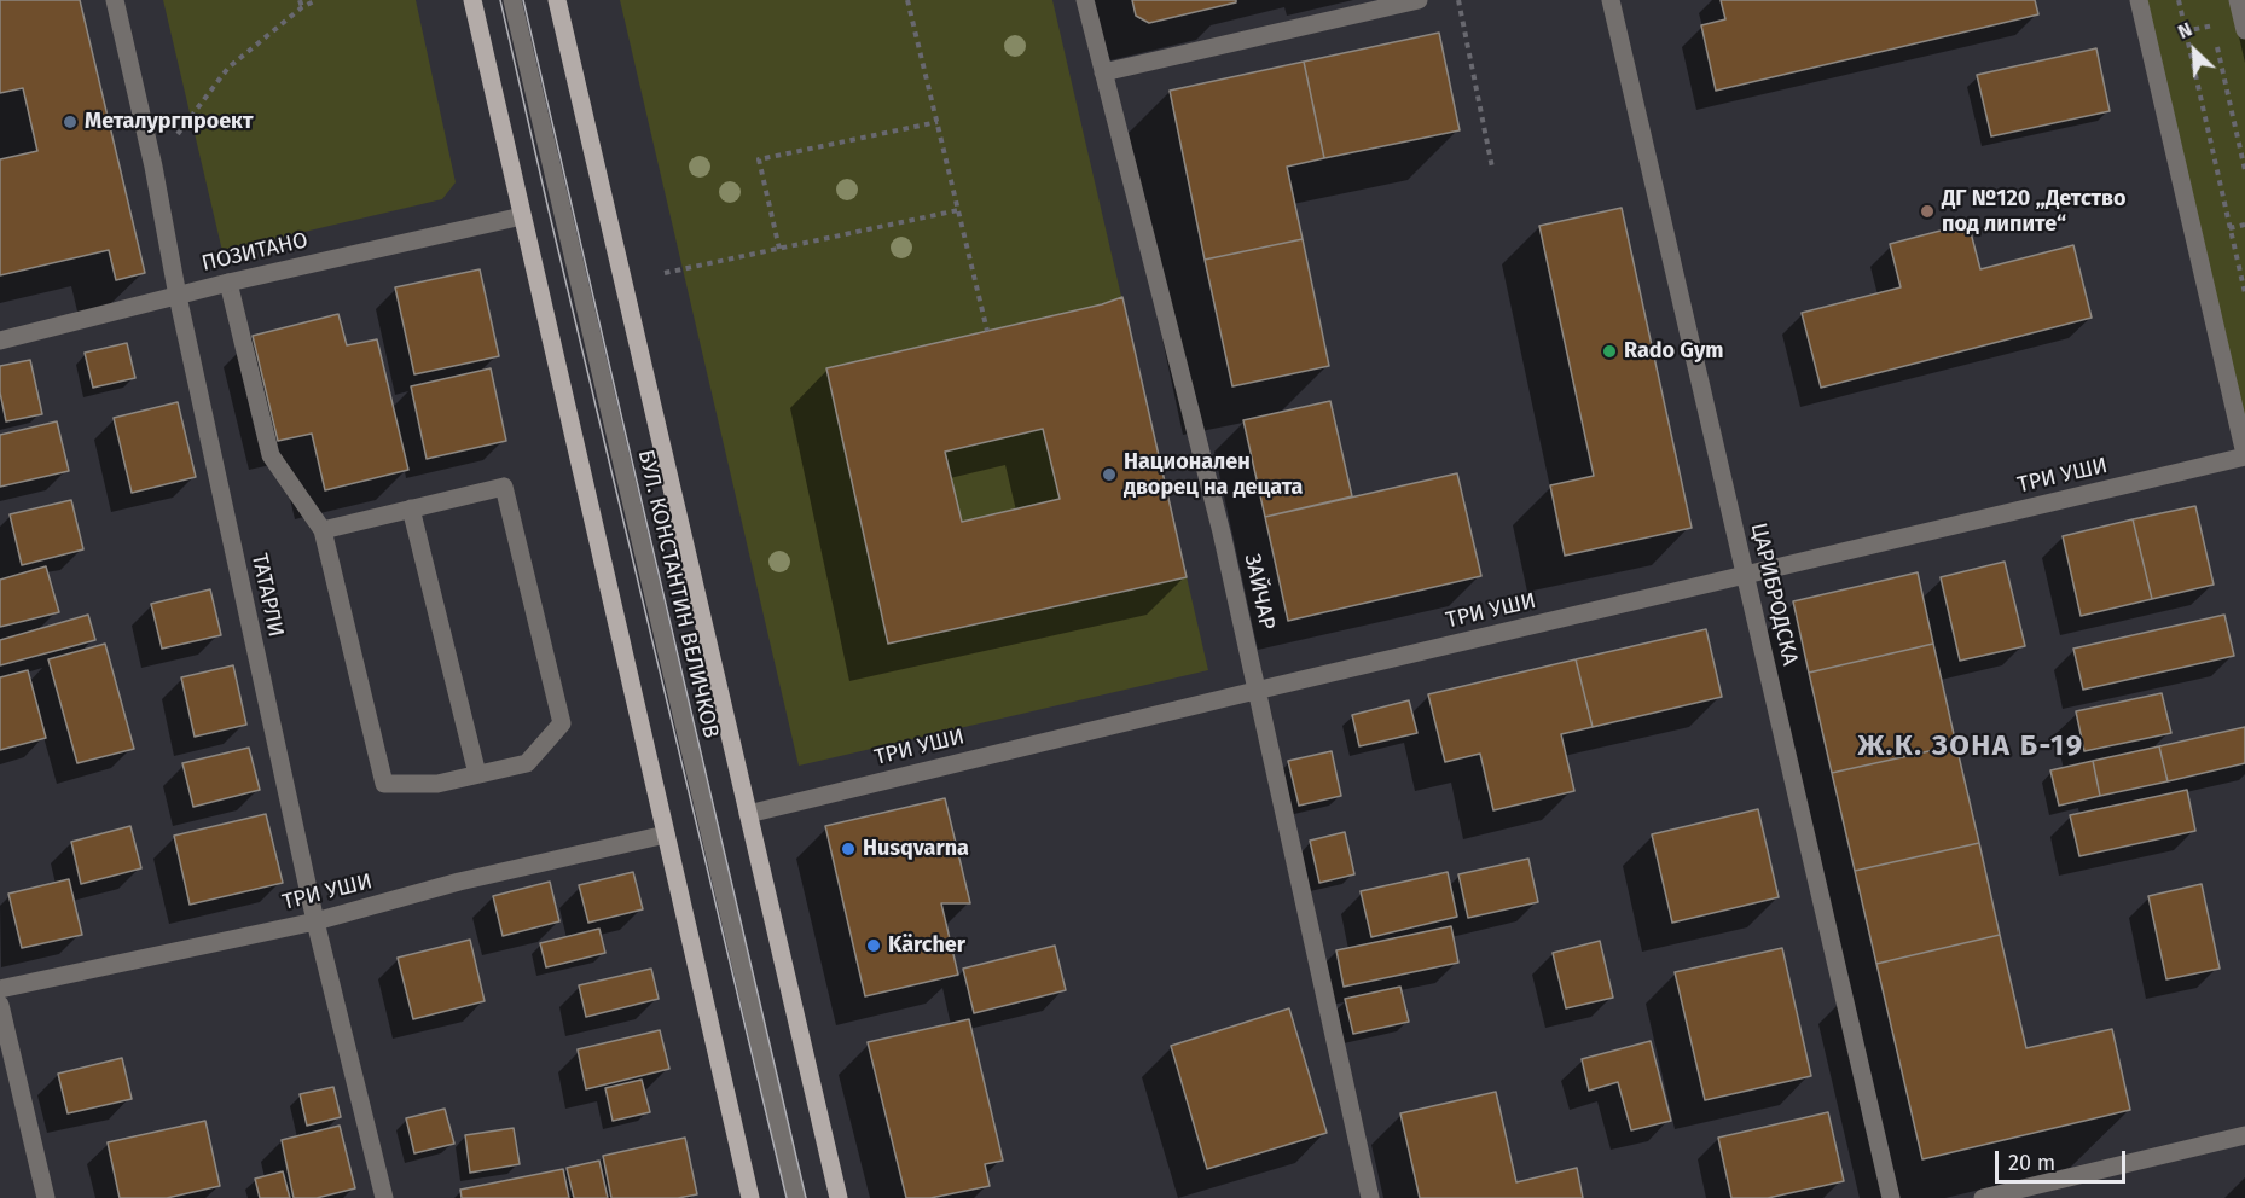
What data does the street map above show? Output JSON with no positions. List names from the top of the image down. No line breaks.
{"streets":{"main road":["БУЛ. КОНСТАНТИН ВЕЛИЧКОВ"],"street":["ПОЗИТАНО","ТРИ УШИ","ЗАЙЧАР","ЦАРИБРОДСКА","ТАТАРЛИ"]},"crossings":[["ПОЗИТАНО","ТАТАРЛИ"],["ТРИ УШИ","ЗАЙЧАР"],["ТРИ УШИ","БУЛ. КОНСТАНТИН ВЕЛИЧКОВ"],["ТРИ УШИ","ЦАРИБРОДСКА"],["ТРИ УШИ","ТАТАРЛИ"]],"districts":["Ж.К. ЗОНА Б-19"],"places":["Металургпроект","ДГ №120 „Детство под липите“","Rado Gym","Национален дворец на децата","Husqvarna","Kärcher"],"scale_bar":"20 m","north":"top left"}
